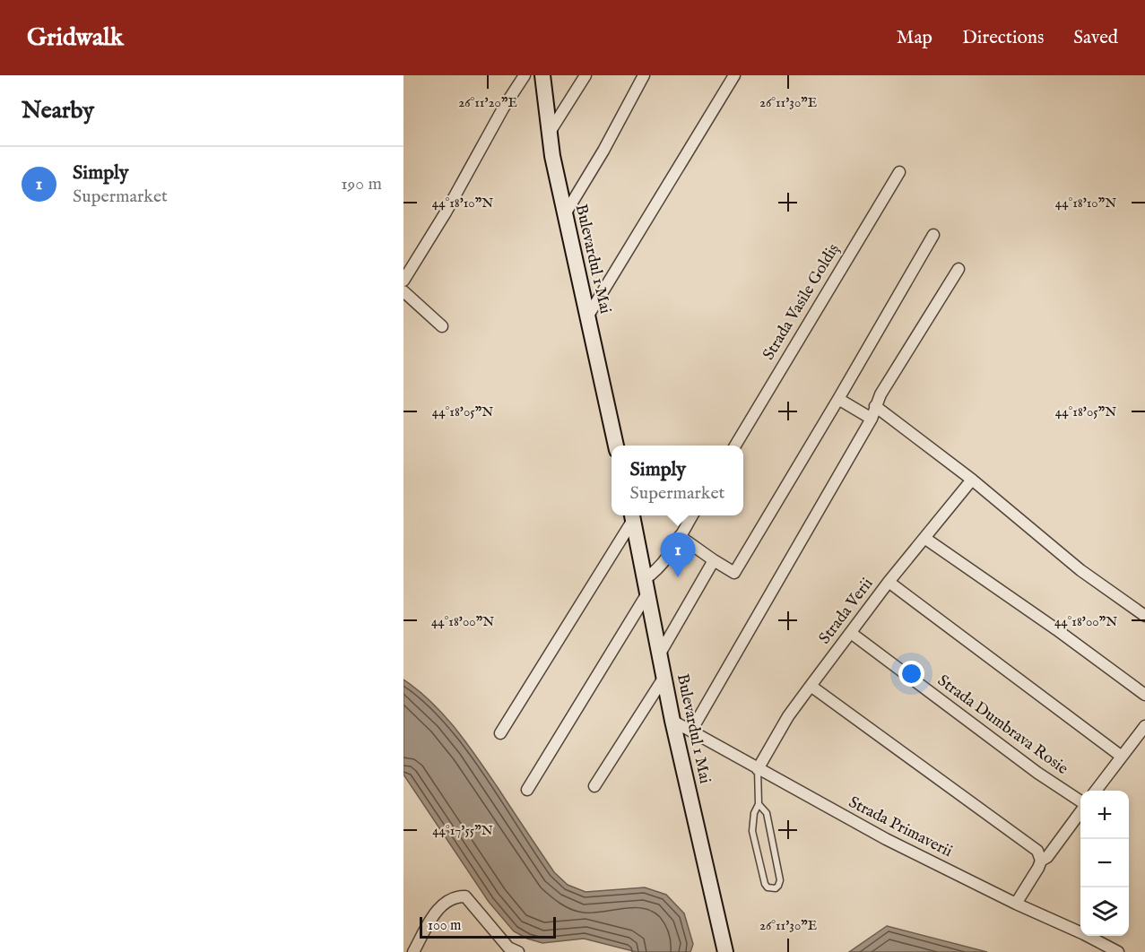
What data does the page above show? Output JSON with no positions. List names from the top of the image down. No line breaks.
{"streets":{"main road":["Bulevardul 1 Mai"],"street":["Strada Vasile Goldiș","Strada Verii","Strada Dumbrava Rosie","Strada Primaverii"]},"crossings":[["Bulevardul 1 Mai","Strada Primaverii"],["Strada Verii","Strada Dumbrava Rosie"],["Strada Verii","Strada Primaverii"]],"scale_bar":"100 m","page":{"header":"Gridwalk","nav":["Map","Directions","Saved"],"heading":"Nearby","list":[{"mark":"1","name":"Simply","note":"Supermarket","value":"190 m"}],"popup":["Simply","Supermarket"],"pins":"1","map_buttons":["+","−"],"scale":"100 m"},"coordinates":["26°11'20\"E","26°11'30\"E","44°18'10\"N","44°18'05\"N","44°18'00\"N","44°17'55\"N"]}
